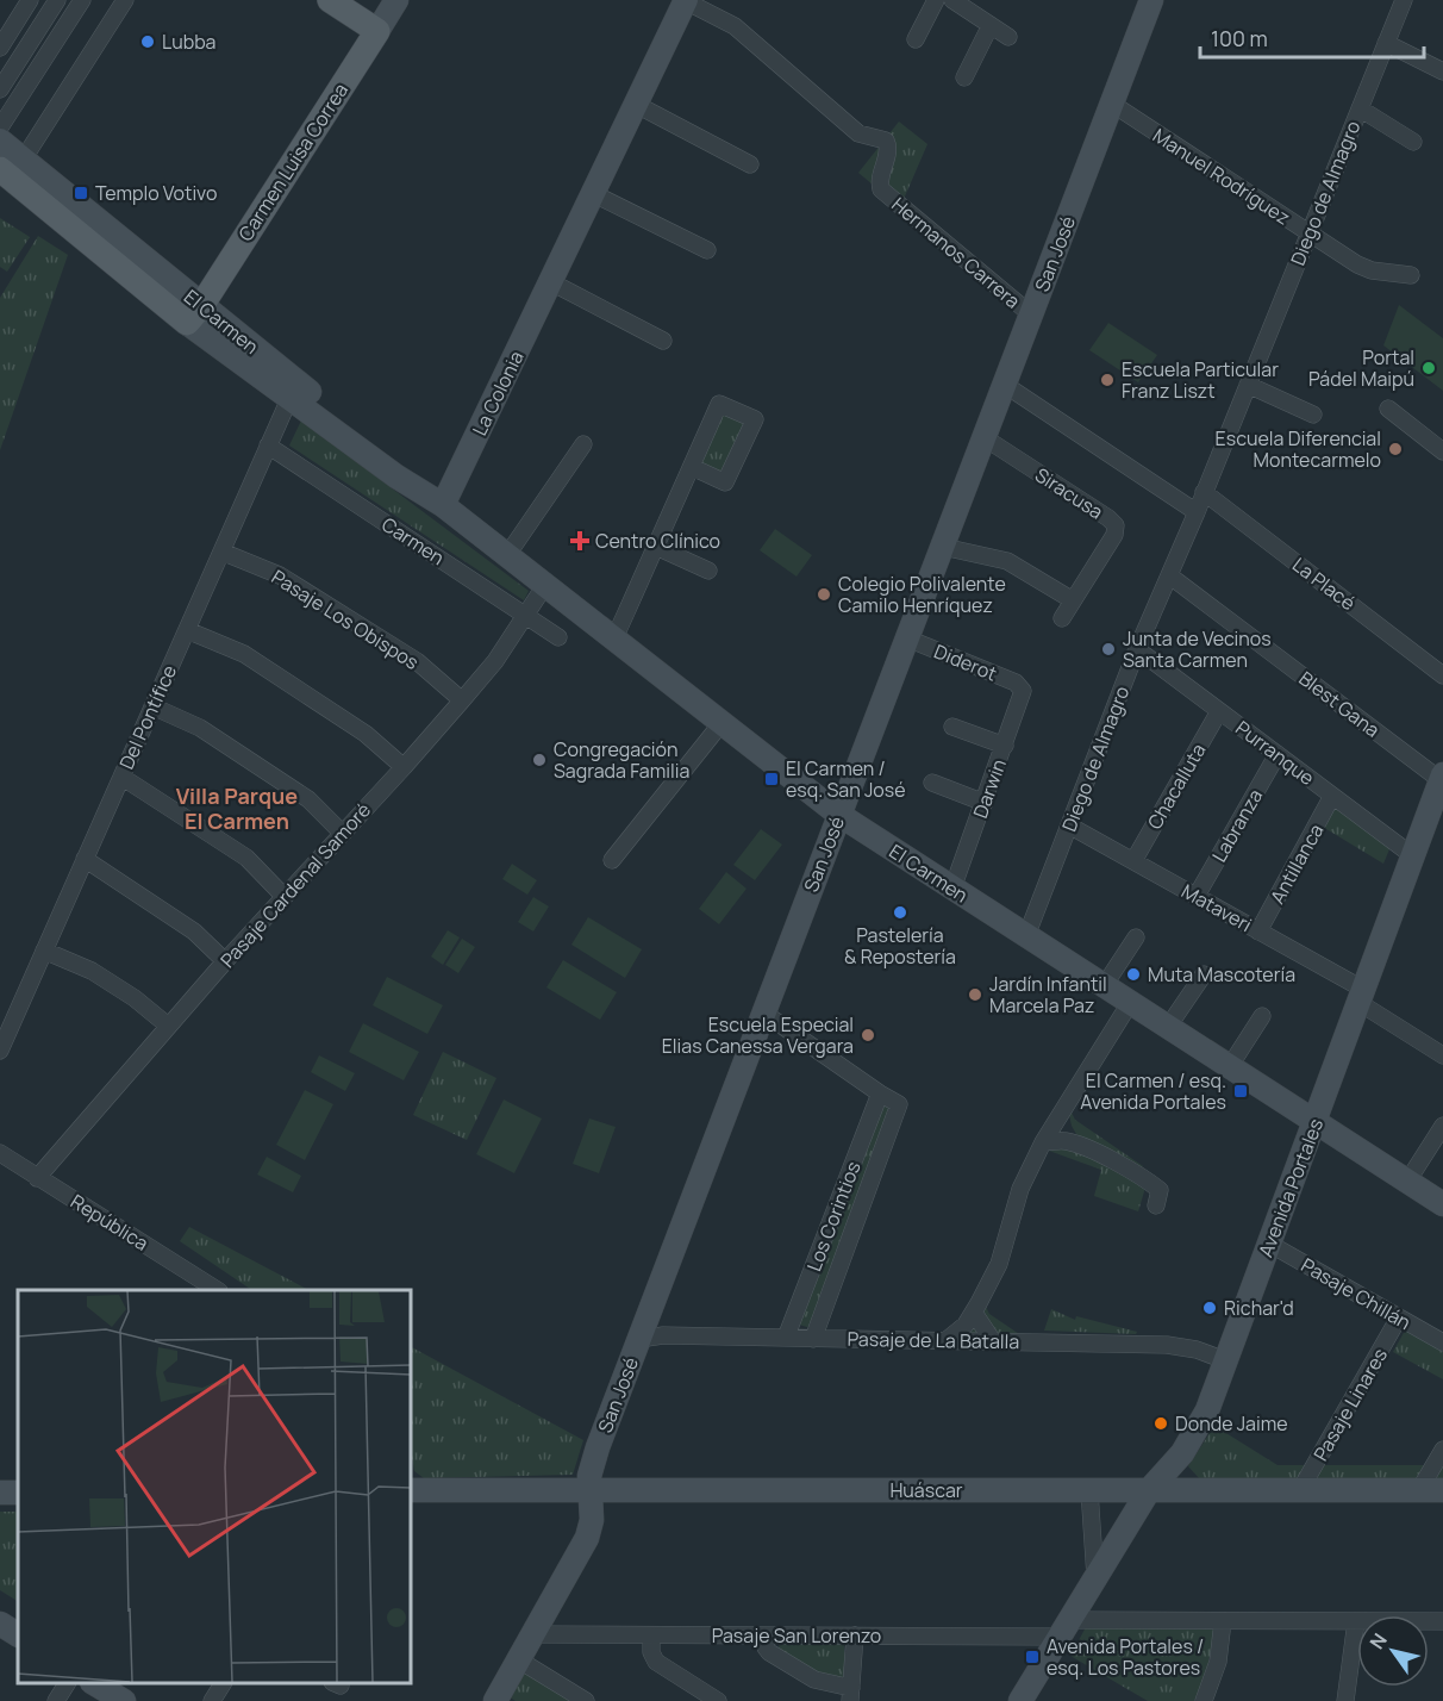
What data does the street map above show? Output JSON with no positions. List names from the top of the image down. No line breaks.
{"streets":{"main road":["Carmen Luisa Correa","El Carmen"],"street":["Manuel Rodríguez","Diego de Almagro","Hermanos Carrera","San José","La Colonia","Siracusa","Carmen","La Placé","Pasaje Los Obispos","Diderot","Blest Gana","Del Pontífice","Purranque","Chacalluta","Darwin","Labranza","Antillanca","Pasaje Cardenal Samoré","Mataveri","Avenida Portales","Los Corintios","República","Pasaje Chillán","Pasaje de La Batalla","Pasaje Linares","Huáscar","Pasaje San Lorenzo"]},"crossings":[["Carmen Luisa Correa","El Carmen"],["Manuel Rodríguez","Diego de Almagro"],["Manuel Rodríguez","San José"],["Diego de Almagro","El Carmen"],["Diego de Almagro","La Placé"],["Diego de Almagro","Blest Gana"],["Diego de Almagro","Purranque"],["Diego de Almagro","Mataveri"],["Hermanos Carrera","San José"],["Hermanos Carrera","La Colonia"],["San José","El Carmen"],["San José","Siracusa"],["San José","Diderot"],["San José","Pasaje de La Batalla"],["San José","Huáscar"],["San José","Pasaje San Lorenzo"],["El Carmen","La Colonia"],["El Carmen","Del Pontífice"],["El Carmen","Darwin"],["El Carmen","Pasaje Cardenal Samoré"],["El Carmen","Avenida Portales"],["Carmen","Del Pontífice"],["Carmen","Pasaje Cardenal Samoré"],["Pasaje Los Obispos","Del Pontífice"],["Pasaje Los Obispos","Pasaje Cardenal Samoré"],["Diderot","Darwin"],["Blest Gana","Avenida Portales"],["Purranque","Chacalluta"],["Purranque","Labranza"],["Purranque","Antillanca"],["Purranque","Avenida Portales"],["Chacalluta","Mataveri"],["Labranza","Mataveri"],["Antillanca","Mataveri"],["Pasaje Cardenal Samoré","República"],["Mataveri","Avenida Portales"],["Avenida Portales","Pasaje Chillán"],["Avenida Portales","Pasaje de La Batalla"],["Avenida Portales","Huáscar"],["Avenida Portales","Pasaje San Lorenzo"],["Los Corintios","Pasaje de La Batalla"],["Pasaje Chillán","Pasaje Linares"],["Pasaje Linares","Huáscar"]],"districts":["Villa Parque El Carmen"],"places":{"other":["Lubba","Portal Pádel Maipú","Escuela Particular Franz Liszt","Escuela Diferencial Montecarmelo","Colegio Polivalente Camilo Henríquez","Junta de Vecinos Santa Carmen","Congregación Sagrada Familia","Pastelería & Repostería","Muta Mascotería","Jardín Infantil Marcela Paz","Escuela Especial Elias Canessa Vergara","Richar'd","Donde Jaime"],"transit":["Templo Votivo","El Carmen / esq. San José","El Carmen / esq. Avenida Portales","Avenida Portales / esq. Los Pastores"],"health":["Centro Clínico"]},"scale_bar":"100 m","north":"top left"}
